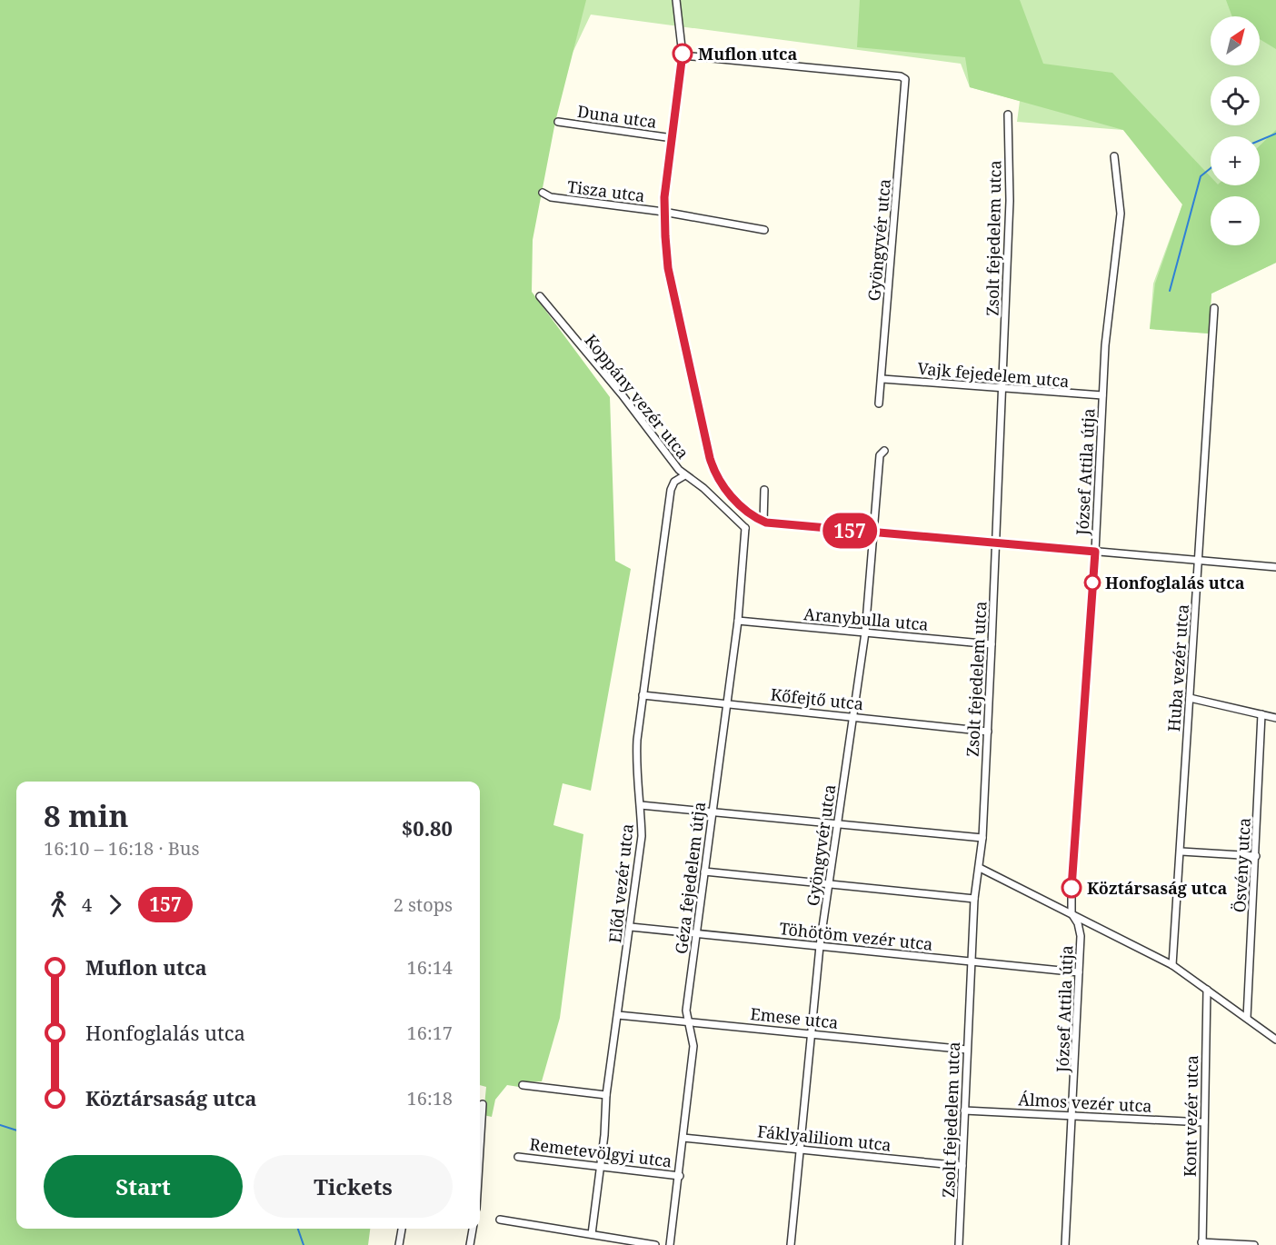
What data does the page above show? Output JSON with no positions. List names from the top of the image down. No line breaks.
{"streets":{"street":["Duna utca","Tisza utca","Zsolt fejedelem utca","Gyöngyvér utca","Vajk fejedelem utca","Koppány vezér utca","József Attila útja","Aranybulla utca","Huba vezér utca","Kőfejtő utca","Ösvény utca","Géza fejedelem útja","Előd vezér utca","Töhötöm vezér utca","Emese utca","Álmos vezér utca","Kont vezér utca","Fáklyaliliom utca","Remetevölgyi utca"]},"crossings":[["Zsolt fejedelem utca","Vajk fejedelem utca"],["Zsolt fejedelem utca","Aranybulla utca"],["Zsolt fejedelem utca","Kőfejtő utca"],["Zsolt fejedelem utca","Töhötöm vezér utca"],["Zsolt fejedelem utca","Emese utca"],["Zsolt fejedelem utca","Álmos vezér utca"],["Zsolt fejedelem utca","Fáklyaliliom utca"],["Gyöngyvér utca","Vajk fejedelem utca"],["Gyöngyvér utca","Aranybulla utca"],["Gyöngyvér utca","Kőfejtő utca"],["Gyöngyvér utca","Töhötöm vezér utca"],["Gyöngyvér utca","Emese utca"],["Gyöngyvér utca","Fáklyaliliom utca"],["Vajk fejedelem utca","József Attila útja"],["Koppány vezér utca","Géza fejedelem útja"],["Koppány vezér utca","Előd vezér utca"],["József Attila útja","Töhötöm vezér utca"],["József Attila útja","Álmos vezér utca"],["Aranybulla utca","Géza fejedelem útja"],["Kőfejtő utca","Géza fejedelem útja"],["Kőfejtő utca","Előd vezér utca"],["Géza fejedelem útja","Töhötöm vezér utca"],["Géza fejedelem útja","Emese utca"],["Géza fejedelem útja","Fáklyaliliom utca"],["Géza fejedelem útja","Remetevölgyi utca"],["Előd vezér utca","Töhötöm vezér utca"],["Előd vezér utca","Emese utca"],["Előd vezér utca","Remetevölgyi utca"],["Álmos vezér utca","Kont vezér utca"]],"places":["Muflon utca","Honfoglalás utca","Köztársaság utca"],"lines":["bus line 157"],"north":"top right","page":{"on_map":"157","map_buttons":["+","−"],"heading":["8 min","16:10 – 16:18 · Bus","$0.80"],"legs":["4","157","2 stops"],"list":[{"name":"Muflon utca","value":"16:14"},{"name":"Honfoglalás utca","value":"16:17"},{"name":"Köztársaság utca","value":"16:18"}],"buttons":["Start","Tickets"]}}
